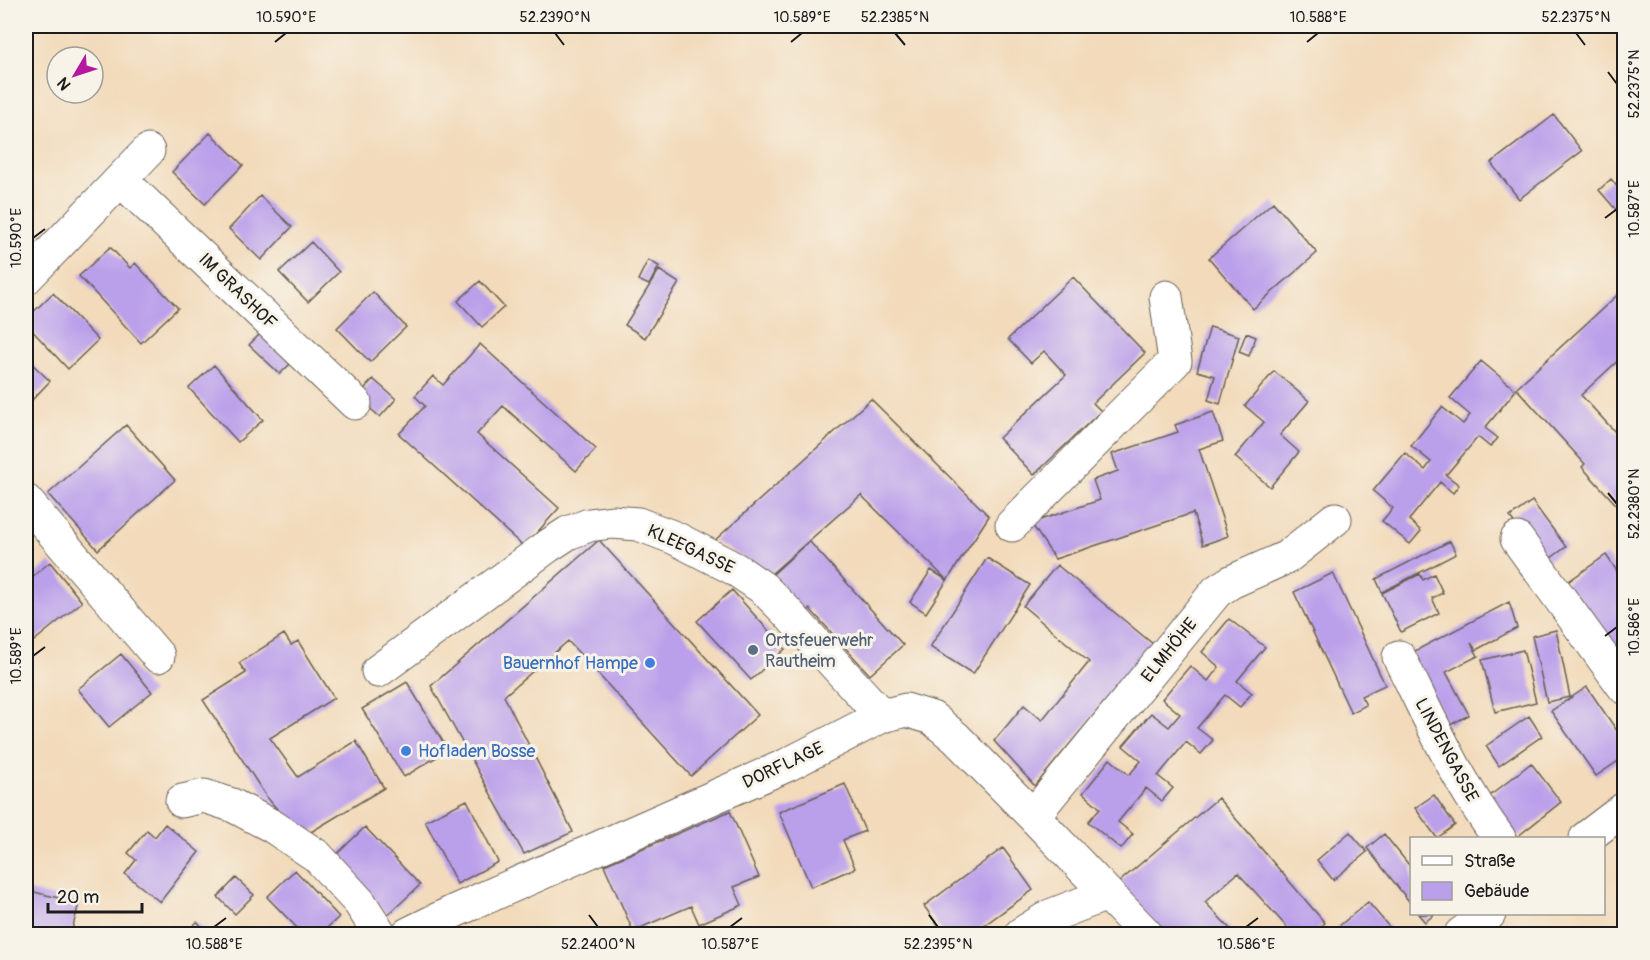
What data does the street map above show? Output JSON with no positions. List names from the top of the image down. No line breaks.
{"streets":{"street":["IM GRASHOF","KLEEGASSE","ELMHÖHE","LINDENGASSE","DORFLAGE"]},"crossings":[["KLEEGASSE","DORFLAGE"],["ELMHÖHE","DORFLAGE"]],"places":["Ortsfeuerwehr Rautheim","Bauernhof Hampe","Hofladen Bosse"],"legend":["Straße","Gebäude"],"scale_bar":"20 m","north":"bottom left","coordinates":["10.590°E","52.2390°N","10.589°E","52.2385°N","10.588°E","52.2375°N","10.587°E","52.2380°N","10.586°E","52.2400°N","52.2395°N"]}
